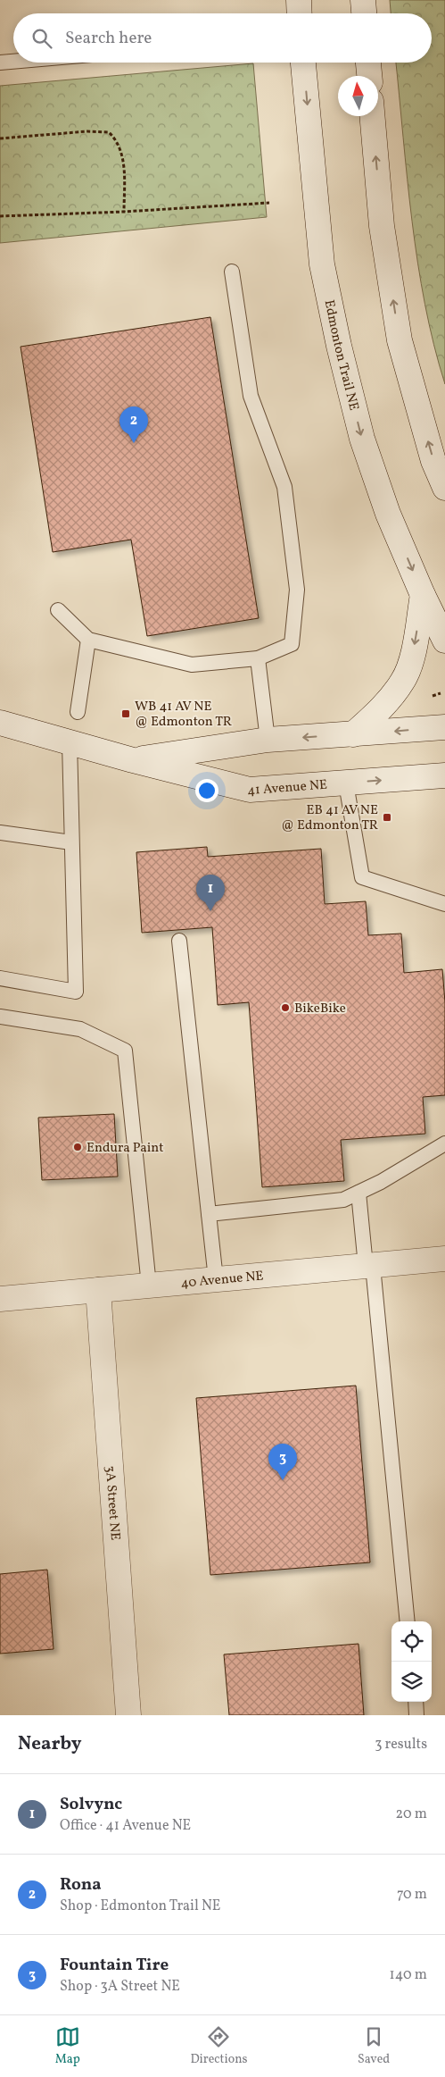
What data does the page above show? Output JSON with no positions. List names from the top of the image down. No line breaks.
{"streets":{"street":["Edmonton Trail NE","41 Avenue NE","40 Avenue NE","3A Street NE"]},"crossings":[["40 Avenue NE","3A Street NE"]],"places":{"transit":["WB 41 AV NE @ Edmonton TR","EB 41 AV NE @ Edmonton TR"],"other":["BikeBike","Endura Paint"]},"north":"top","page":{"search":"Search here","pins":["2","1","3"],"heading":["Nearby","3 results"],"list":[{"mark":"1","name":"Solvync","note":"Office · 41 Avenue NE","value":"20 m"},{"mark":"2","name":"Rona","note":"Shop · Edmonton Trail NE","value":"70 m"},{"mark":"3","name":"Fountain Tire","note":"Shop · 3A Street NE","value":"140 m"}],"nav":["Map","Directions","Saved"]}}
